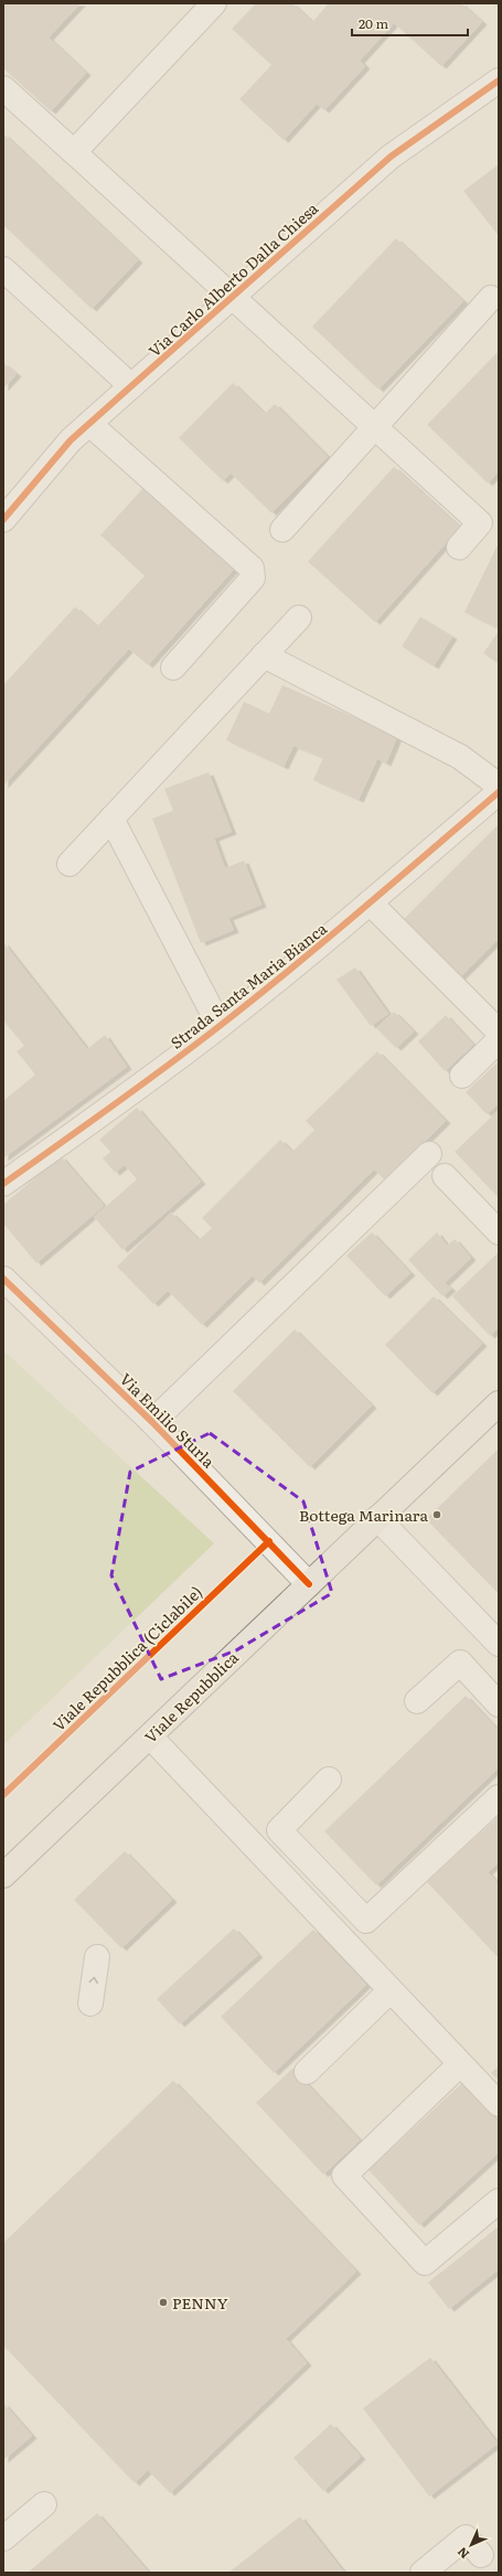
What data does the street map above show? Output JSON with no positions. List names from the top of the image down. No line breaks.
{"streets":{"main road":["Viale Repubblica"],"street":["Via Carlo Alberto Dalla Chiesa","Strada Santa Maria Bianca","Via Emilio Sturla"],"cycle path":["Viale Repubblica (Ciclabile)"]},"crossings":[["Via Emilio Sturla","Viale Repubblica"]],"places":["Bottega Marinara","PENNY"],"scale_bar":"20 m","north":"bottom left"}
